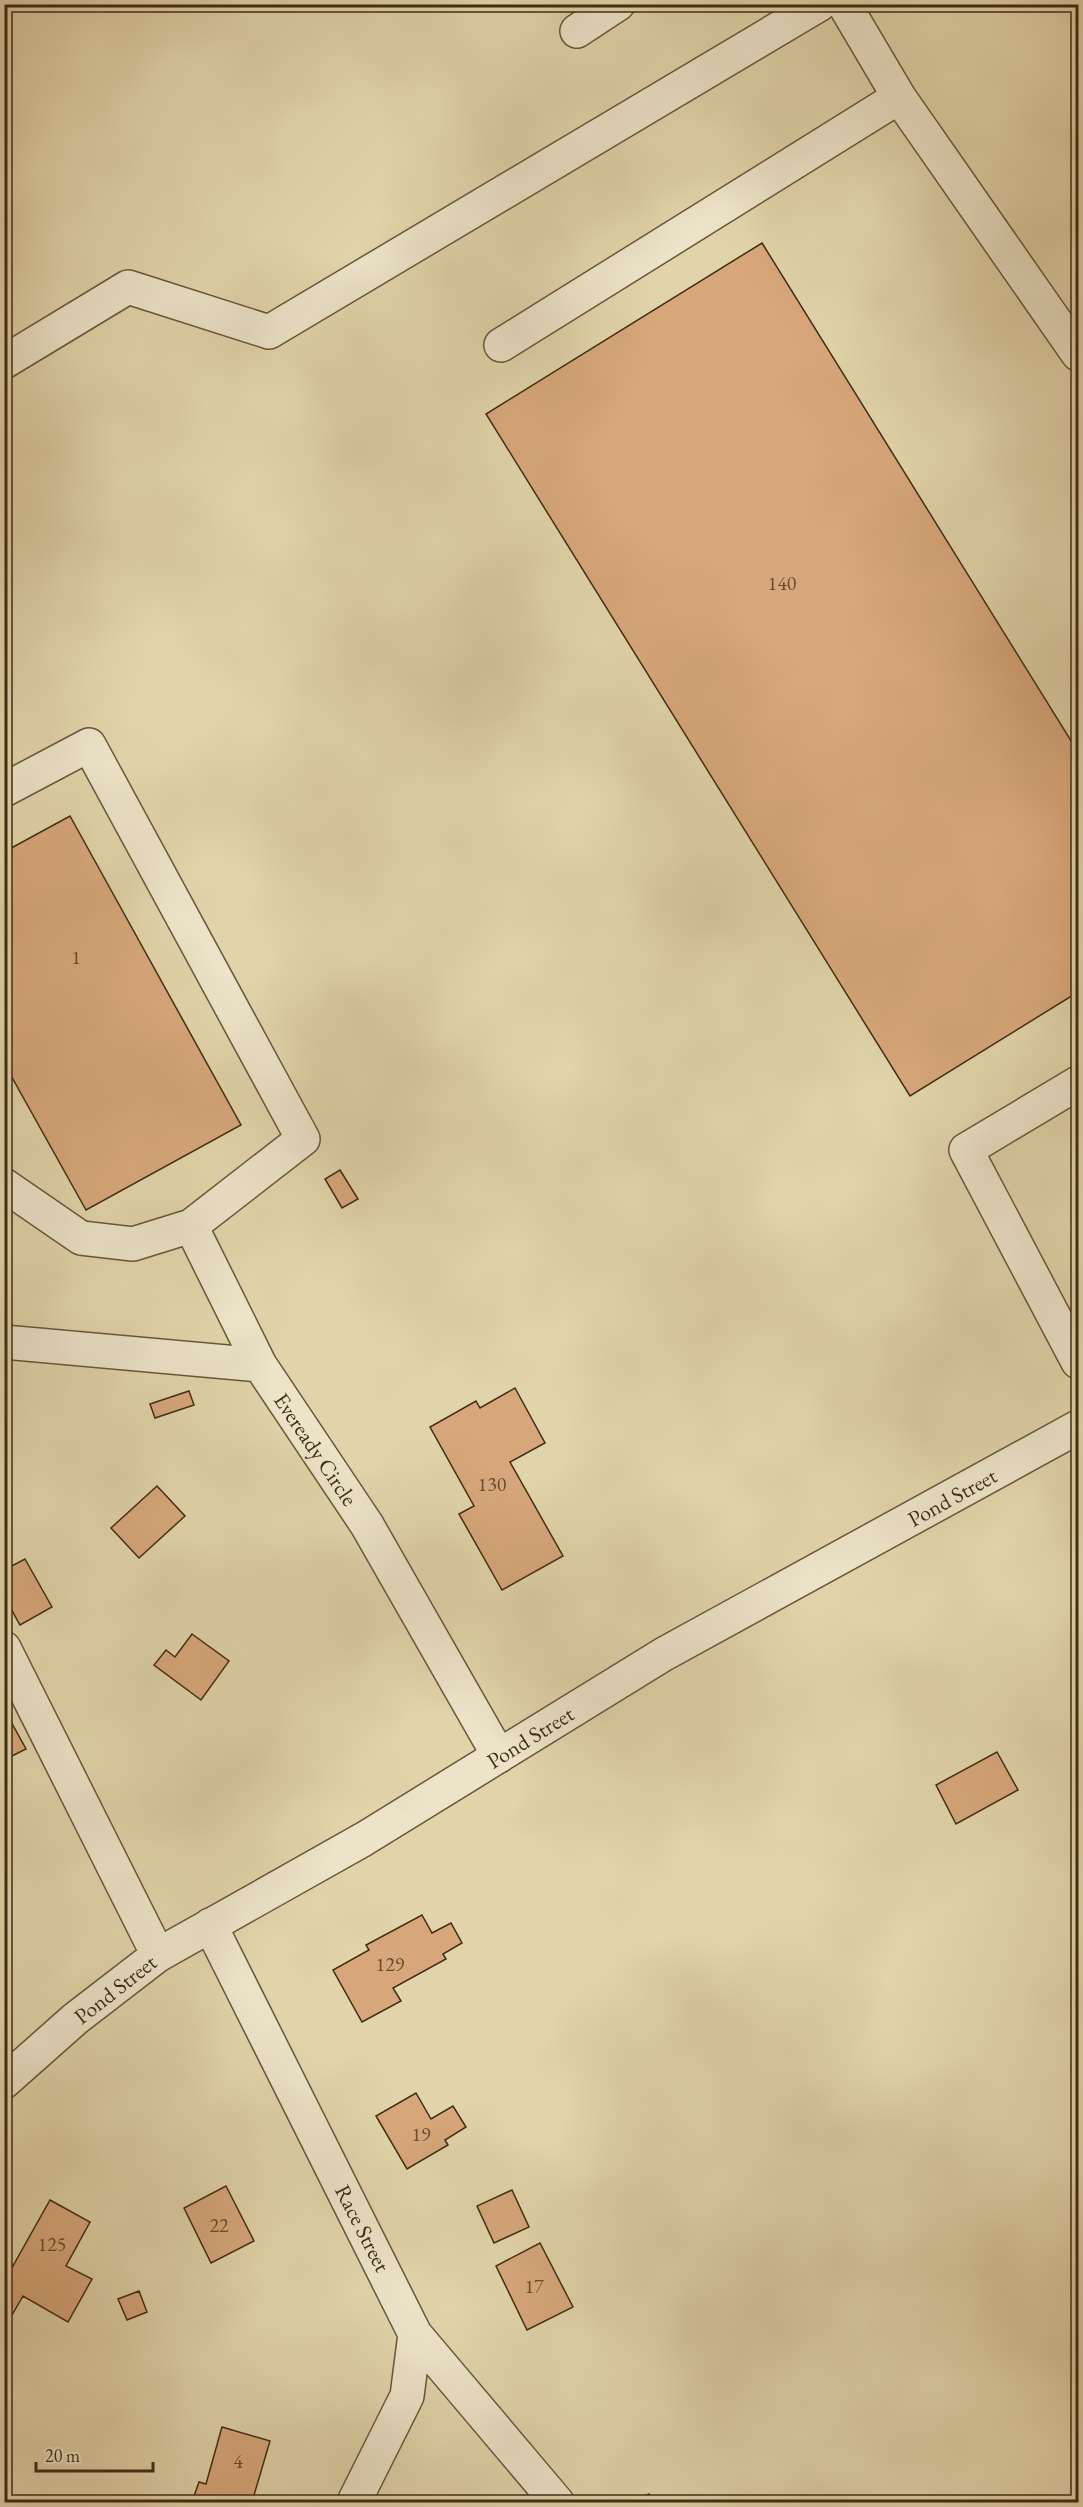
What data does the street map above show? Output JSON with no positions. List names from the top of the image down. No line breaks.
{"streets":{"street":["Eveready Circle","Pond Street","Race Street"]},"crossings":[["Eveready Circle","Pond Street"],["Pond Street","Race Street"]],"house_numbers":["140","1","130","129","19","22","125","17","4"],"scale_bar":"20 m"}
